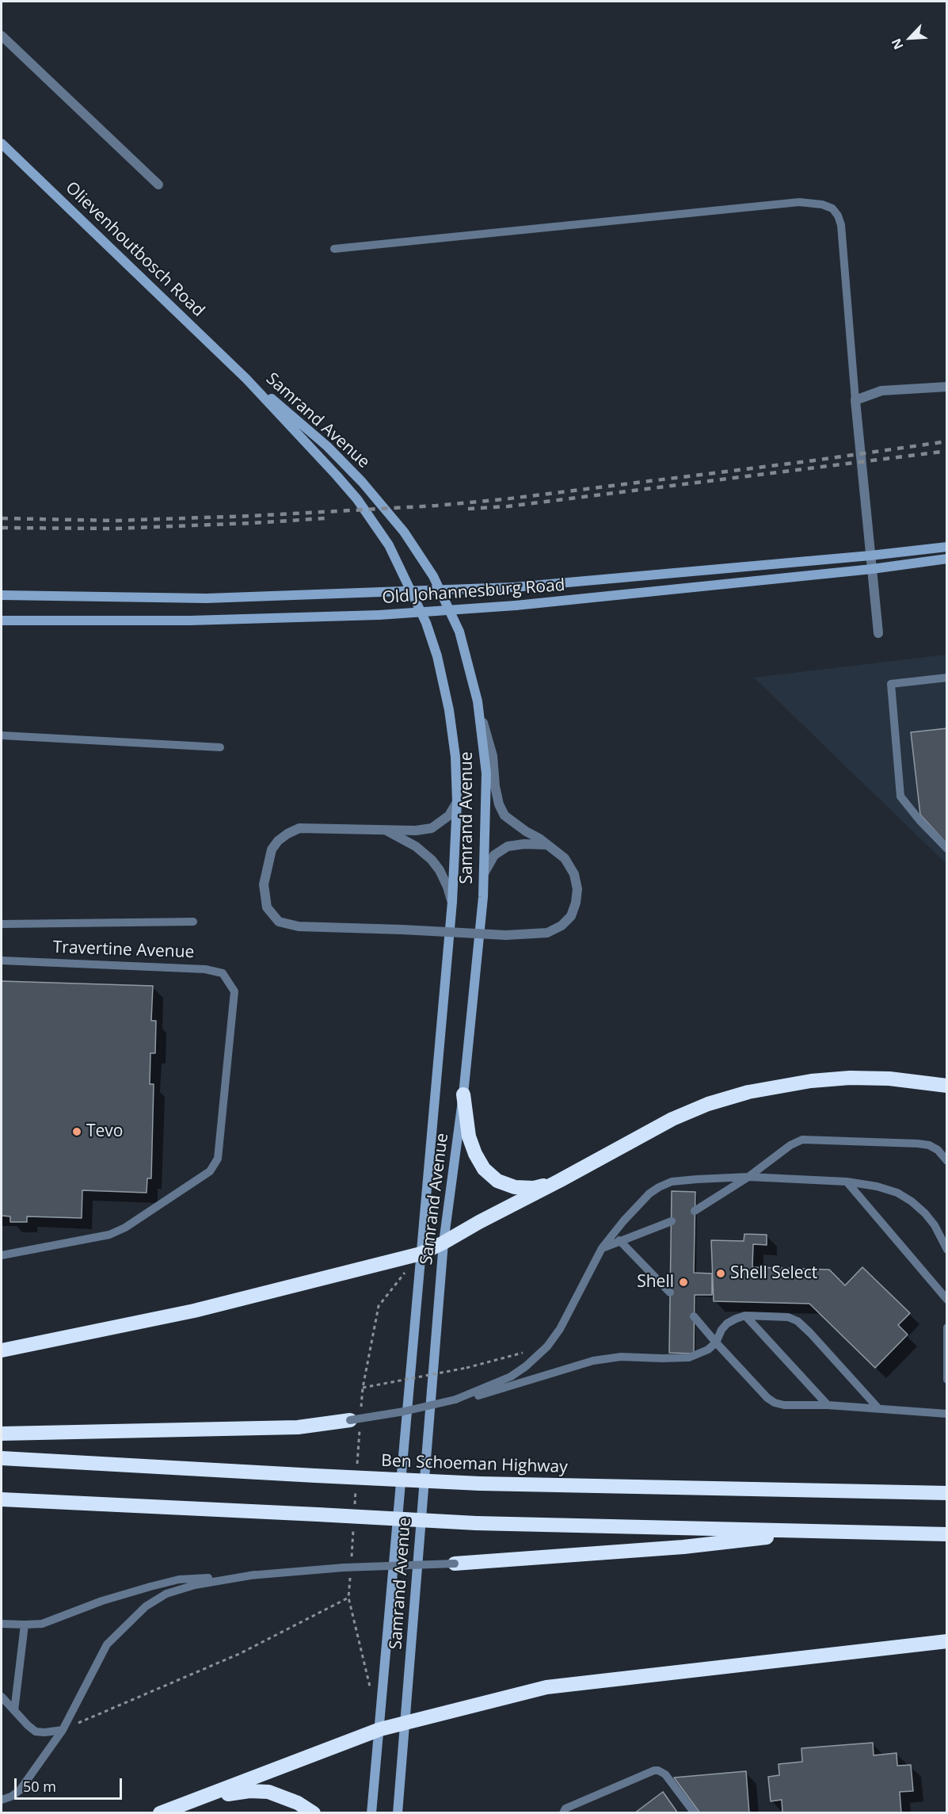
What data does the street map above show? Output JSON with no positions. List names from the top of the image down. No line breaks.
{"streets":{"highway":["Ben Schoeman Highway"],"main road":["Olievenhoutbosch Road","Samrand Avenue","Old Johannesburg Road"],"lane":["Travertine Avenue"]},"crossings":[["Olievenhoutbosch Road","Samrand Avenue"]],"places":["Tevo","Shell Select","Shell"],"scale_bar":"50 m","north":"bottom left"}
